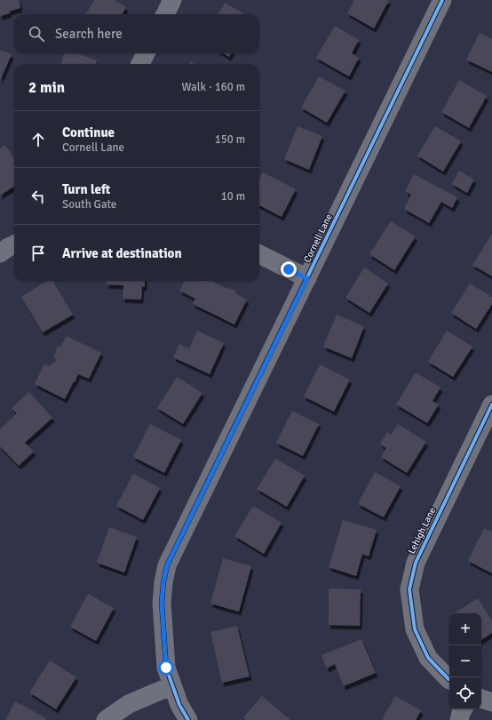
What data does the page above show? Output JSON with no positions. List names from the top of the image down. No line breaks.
{"streets":{"street":["Cornell Lane","Lehigh Lane"]},"page":{"search":"Search here","heading":["2 min","Walk · 160 m"],"list":[["Continue","Cornell Lane","150 m"],["Turn left","South Gate","10 m"],"Arrive at destination"],"map_buttons":["+","−"]}}
